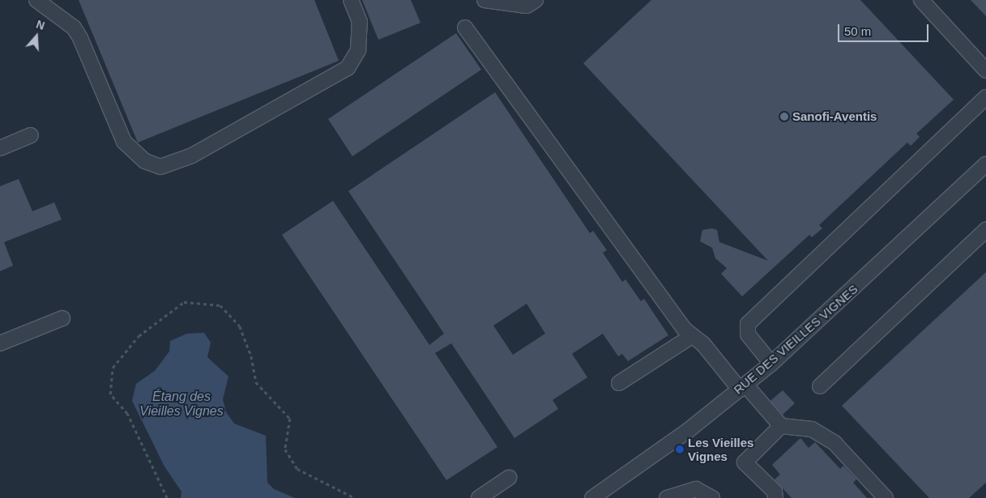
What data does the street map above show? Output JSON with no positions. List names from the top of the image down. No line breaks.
{"streets":{"street":["RUE DES VIEILLES VIGNES"]},"water":["Étang des Vieilles Vignes"],"places":["Sanofi-Aventis","Les Vieilles Vignes"],"scale_bar":"50 m","north":"top"}
